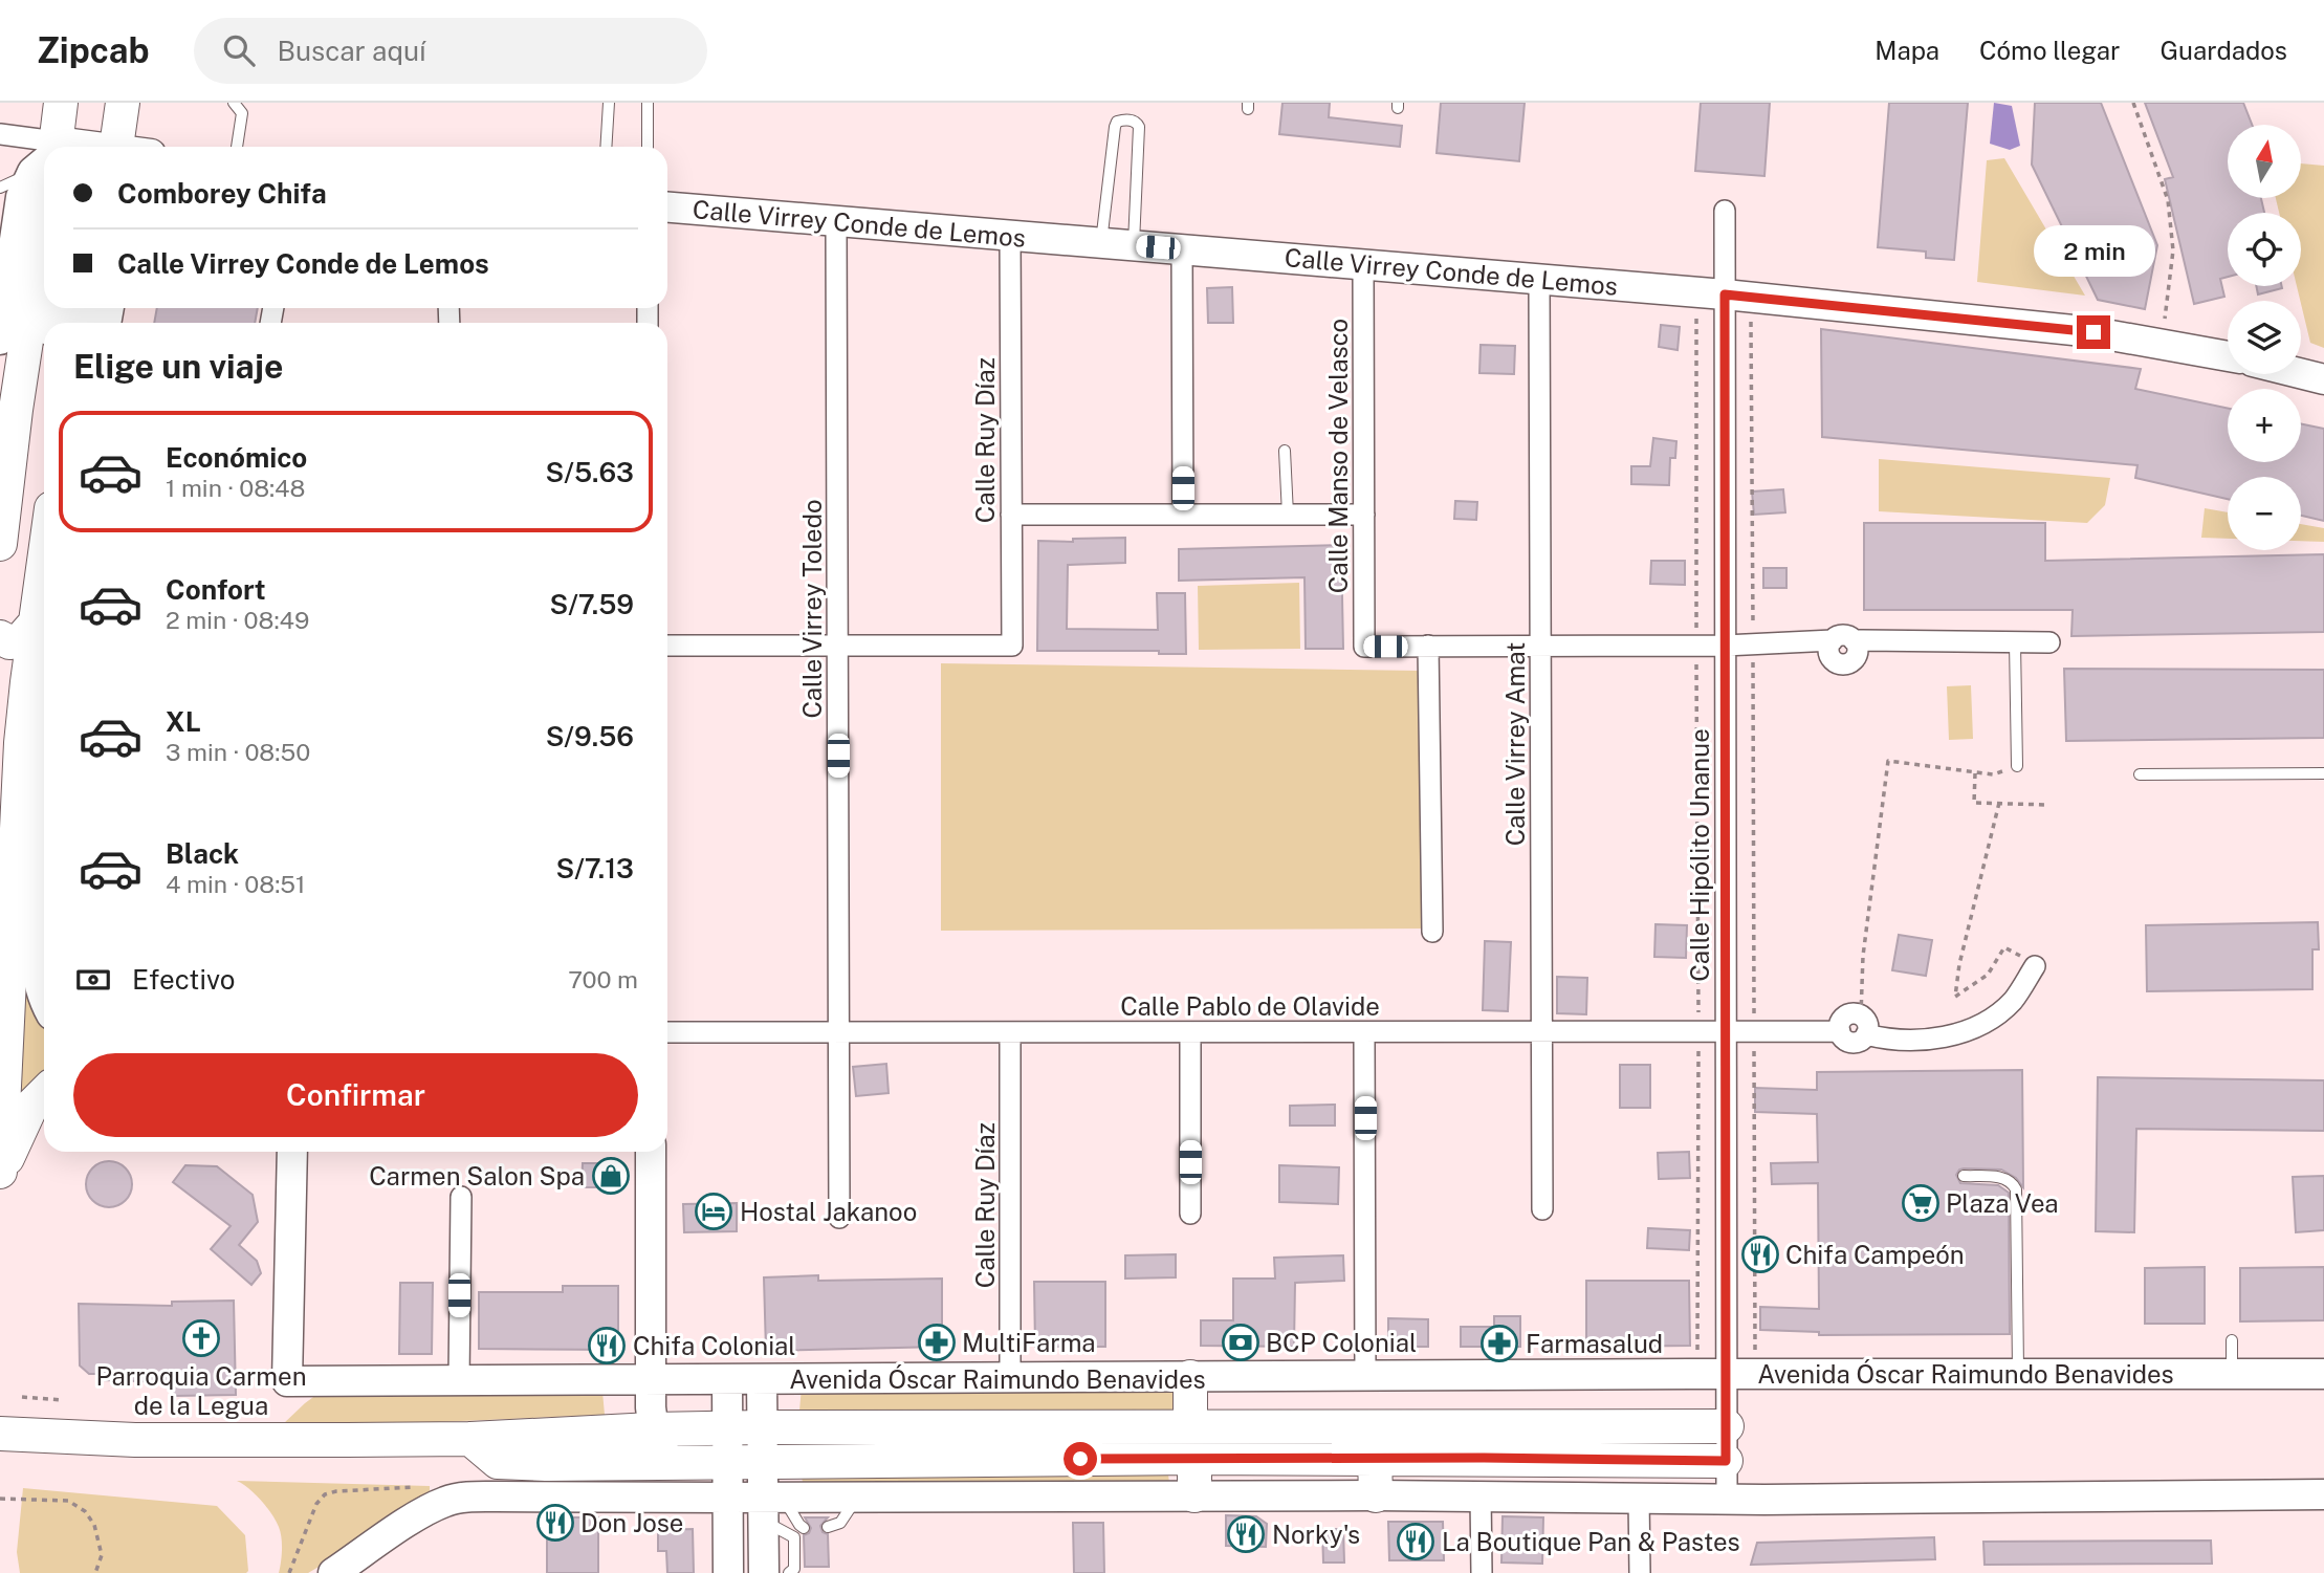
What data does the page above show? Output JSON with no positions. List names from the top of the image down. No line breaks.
{"streets":{"main road":["Calle Virrey Conde de Lemos","Avenida Óscar Raimundo Benavides"],"street":["Calle Ruy Díaz","Calle Manso de Velasco","Calle Virrey Toledo","Calle Virrey Amat","Calle Hipólito Unanue","Calle Pablo de Olavide"]},"crossings":[["Calle Virrey Conde de Lemos","Calle Ruy Díaz"],["Calle Virrey Conde de Lemos","Calle Manso de Velasco"],["Calle Virrey Conde de Lemos","Calle Virrey Toledo"],["Calle Virrey Conde de Lemos","Calle Virrey Amat"],["Calle Virrey Conde de Lemos","Calle Hipólito Unanue"],["Calle Ruy Díaz","Calle Virrey Toledo"],["Calle Ruy Díaz","Calle Pablo de Olavide"],["Calle Ruy Díaz","Avenida Óscar Raimundo Benavides"],["Calle Virrey Toledo","Calle Pablo de Olavide"],["Calle Virrey Amat","Calle Pablo de Olavide"],["Calle Hipólito Unanue","Calle Pablo de Olavide"],["Calle Hipólito Unanue","Avenida Óscar Raimundo Benavides"]],"places":{"shop":["Carmen Salon Spa"],"supermarket":["Plaza Vea"],"hotel":["Hostal Jakanoo"],"restaurant":["Chifa Campeón","Chifa Colonial","Don Jose","Norky's","La Boutique Pan & Pastes"],"church":["Parroquia Carmen de la Legua"],"pharmacy":["MultiFarma","Farmasalud"],"bank":["BCP Colonial"]},"north":"top","page":{"header":"Zipcab","search":"Buscar aquí","nav":["Mapa","Cómo llegar","Guardados"],"map_buttons":["+","−"],"banner":["Comborey Chifa","Calle Virrey Conde de Lemos"],"bubble":"2 min","heading":"Elige un viaje","list":[{"name":"Económico","note":"1 min · 08:48","value":"S/5.63"},{"name":"Confort","note":"2 min · 08:49","value":"S/7.59"},{"name":"XL","note":"3 min · 08:50","value":"S/9.56"},{"name":"Black","note":"4 min · 08:51","value":"S/7.13"}],"pay":["Efectivo","700 m"],"buttons":"Confirmar"}}
